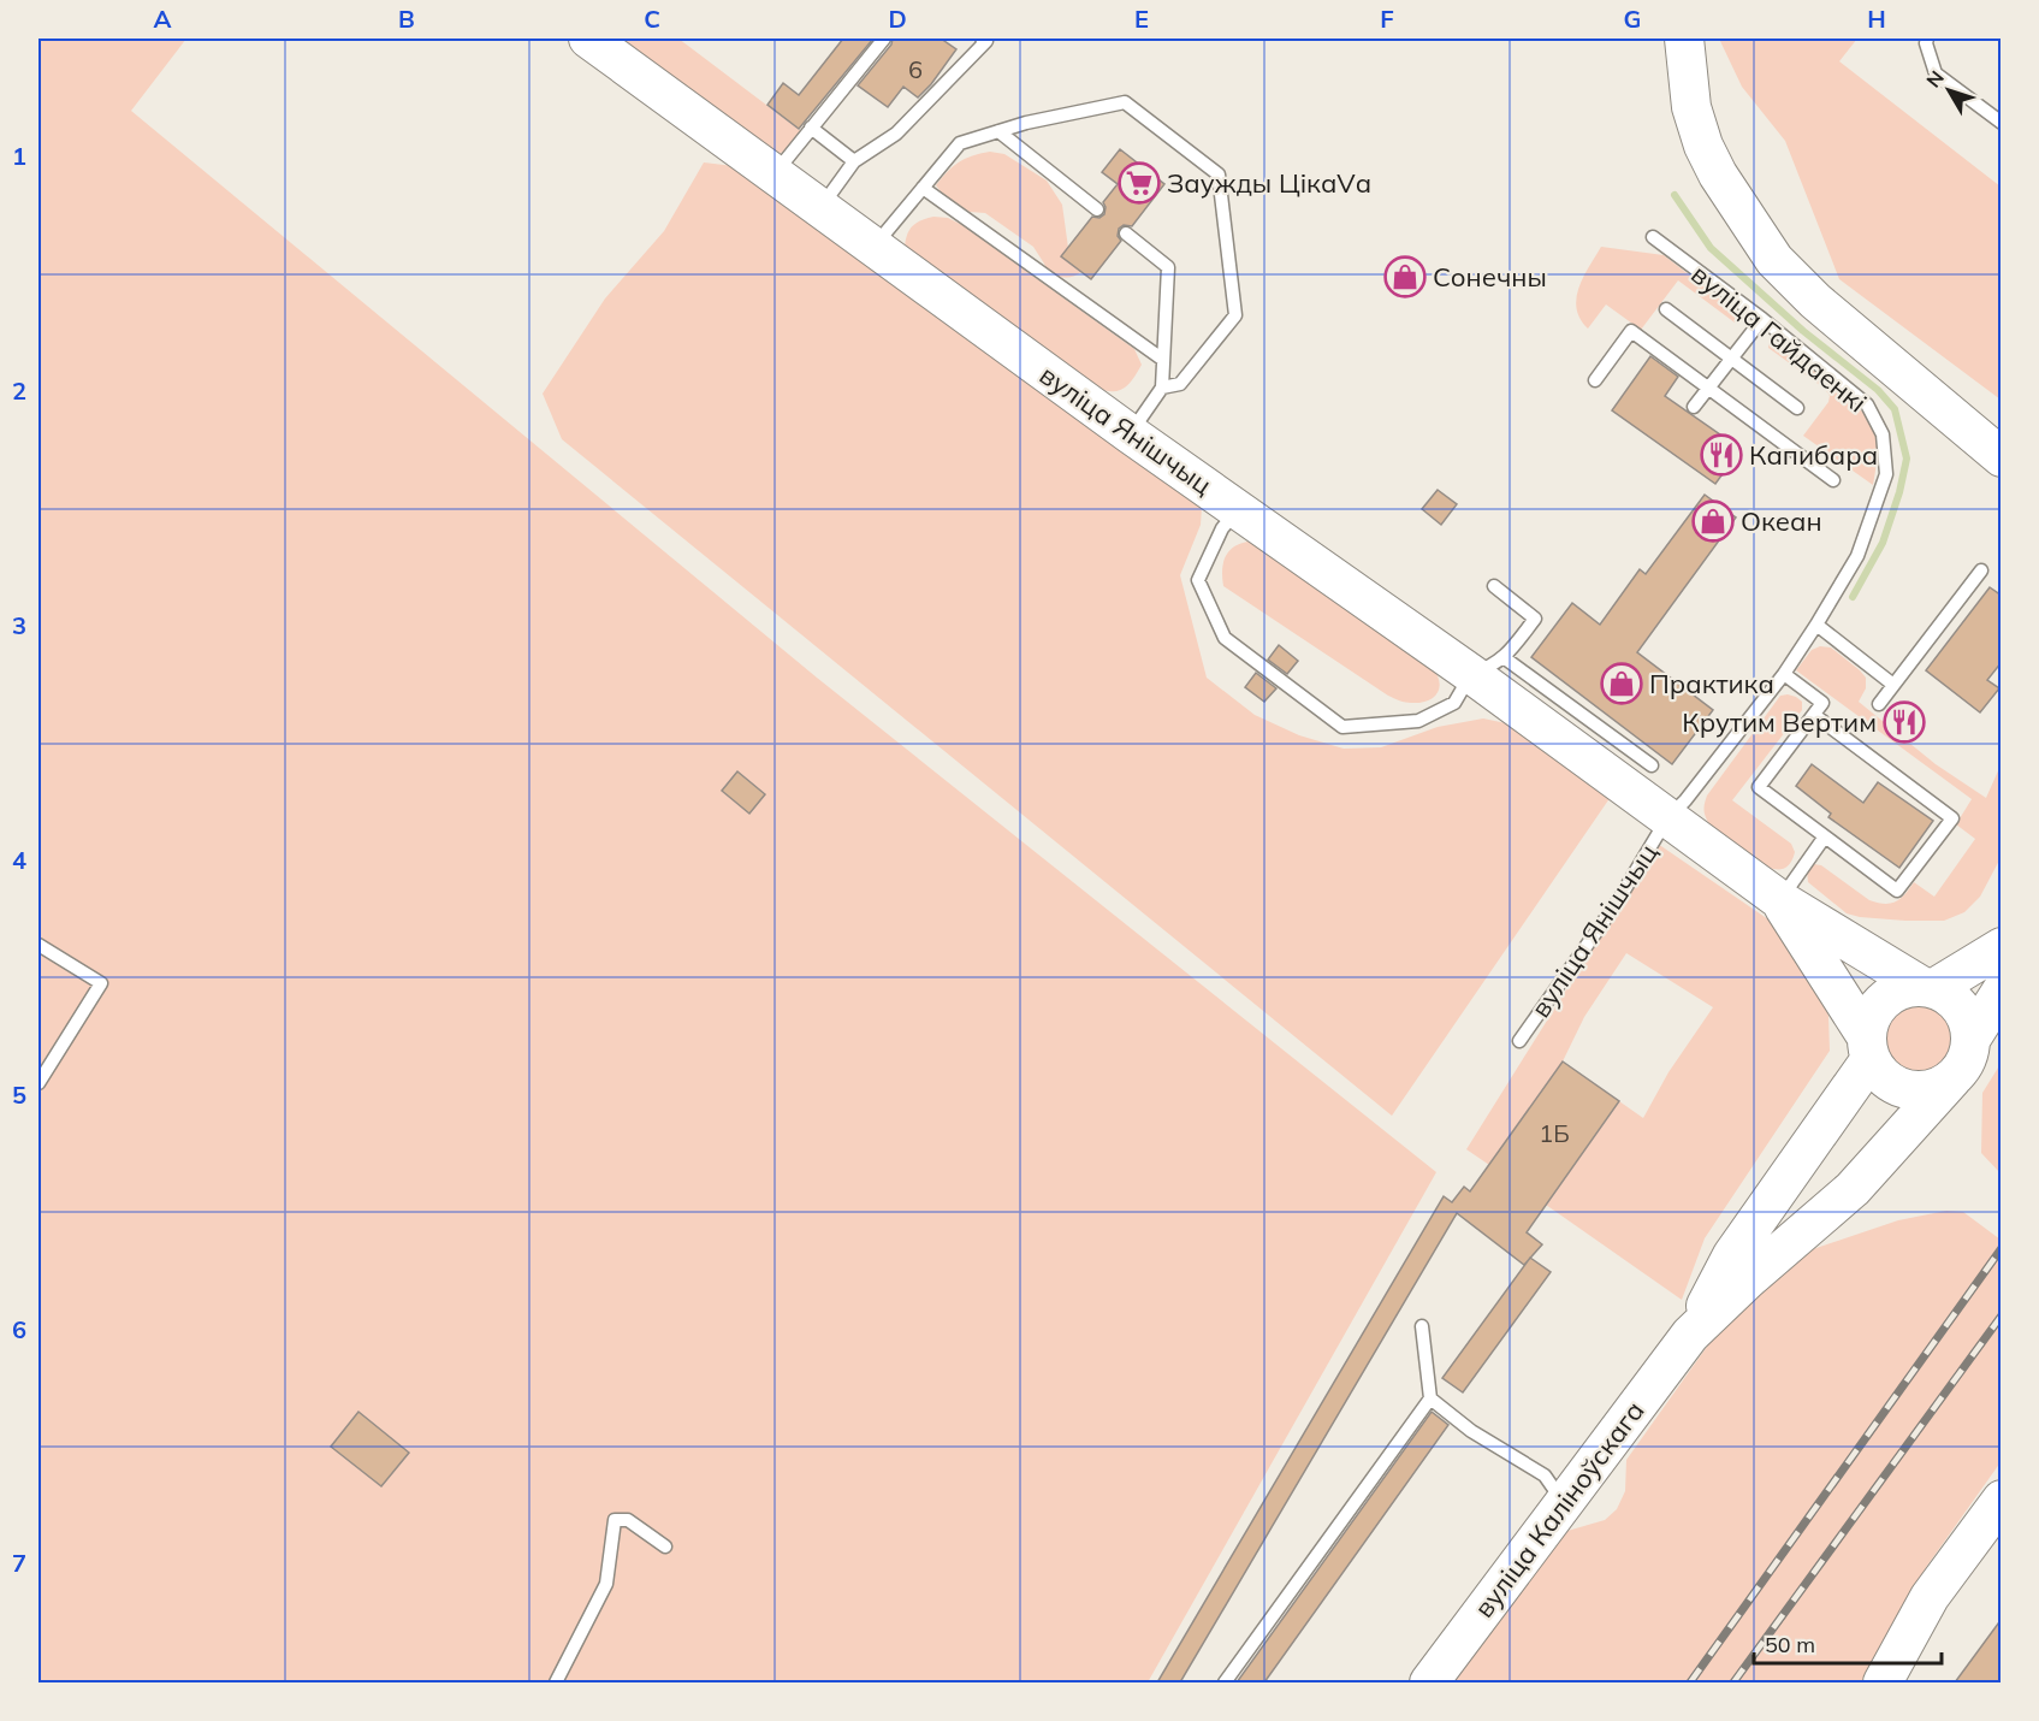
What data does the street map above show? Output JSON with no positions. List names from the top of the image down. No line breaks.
{"streets":{"street":["вуліца Гайдаенкі","вуліца Янішчыц","вуліца Каліноўскага"]},"crossings":[["вуліца Гайдаенкі","вуліца Янішчыц"],["вуліца Янішчыц","вуліца Каліноўскага"]],"places":{"supermarket":["Заужды ЦікаVа"],"shop":["Сонечны","Океан","Практика"],"restaurant":["Капибара","Крутим Вертим"]},"house_numbers":["6","1Б"],"scale_bar":"50 m","north":"top left","grid":{"columns":["A","B","C","D","E","F","G","H"],"rows":["1","2","3","4","5","6","7"]}}
